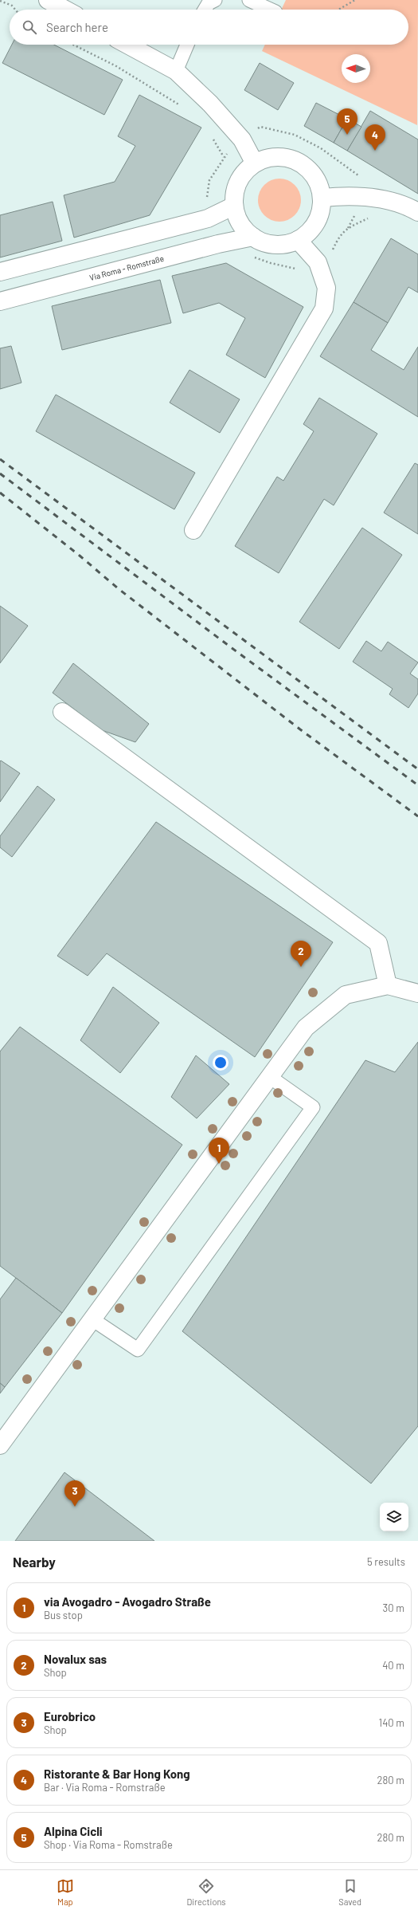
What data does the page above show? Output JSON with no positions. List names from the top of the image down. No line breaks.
{"streets":{"street":["Via Roma - Romstraße"]},"north":"left","page":{"search":"Search here","pins":["5","4","2","1","3"],"heading":["Nearby","5 results"],"list":[{"mark":"1","name":"via Avogadro - Avogadro Straße","note":"Bus stop","value":"30 m"},{"mark":"2","name":"Novalux sas","note":"Shop","value":"40 m"},{"mark":"3","name":"Eurobrico","note":"Shop","value":"140 m"},{"mark":"4","name":"Ristorante & Bar Hong Kong","note":"Bar · Via Roma - Romstraße","value":"280 m"},{"mark":"5","name":"Alpina Cicli","note":"Shop · Via Roma - Romstraße","value":"280 m"}],"nav":["Map","Directions","Saved"]}}
